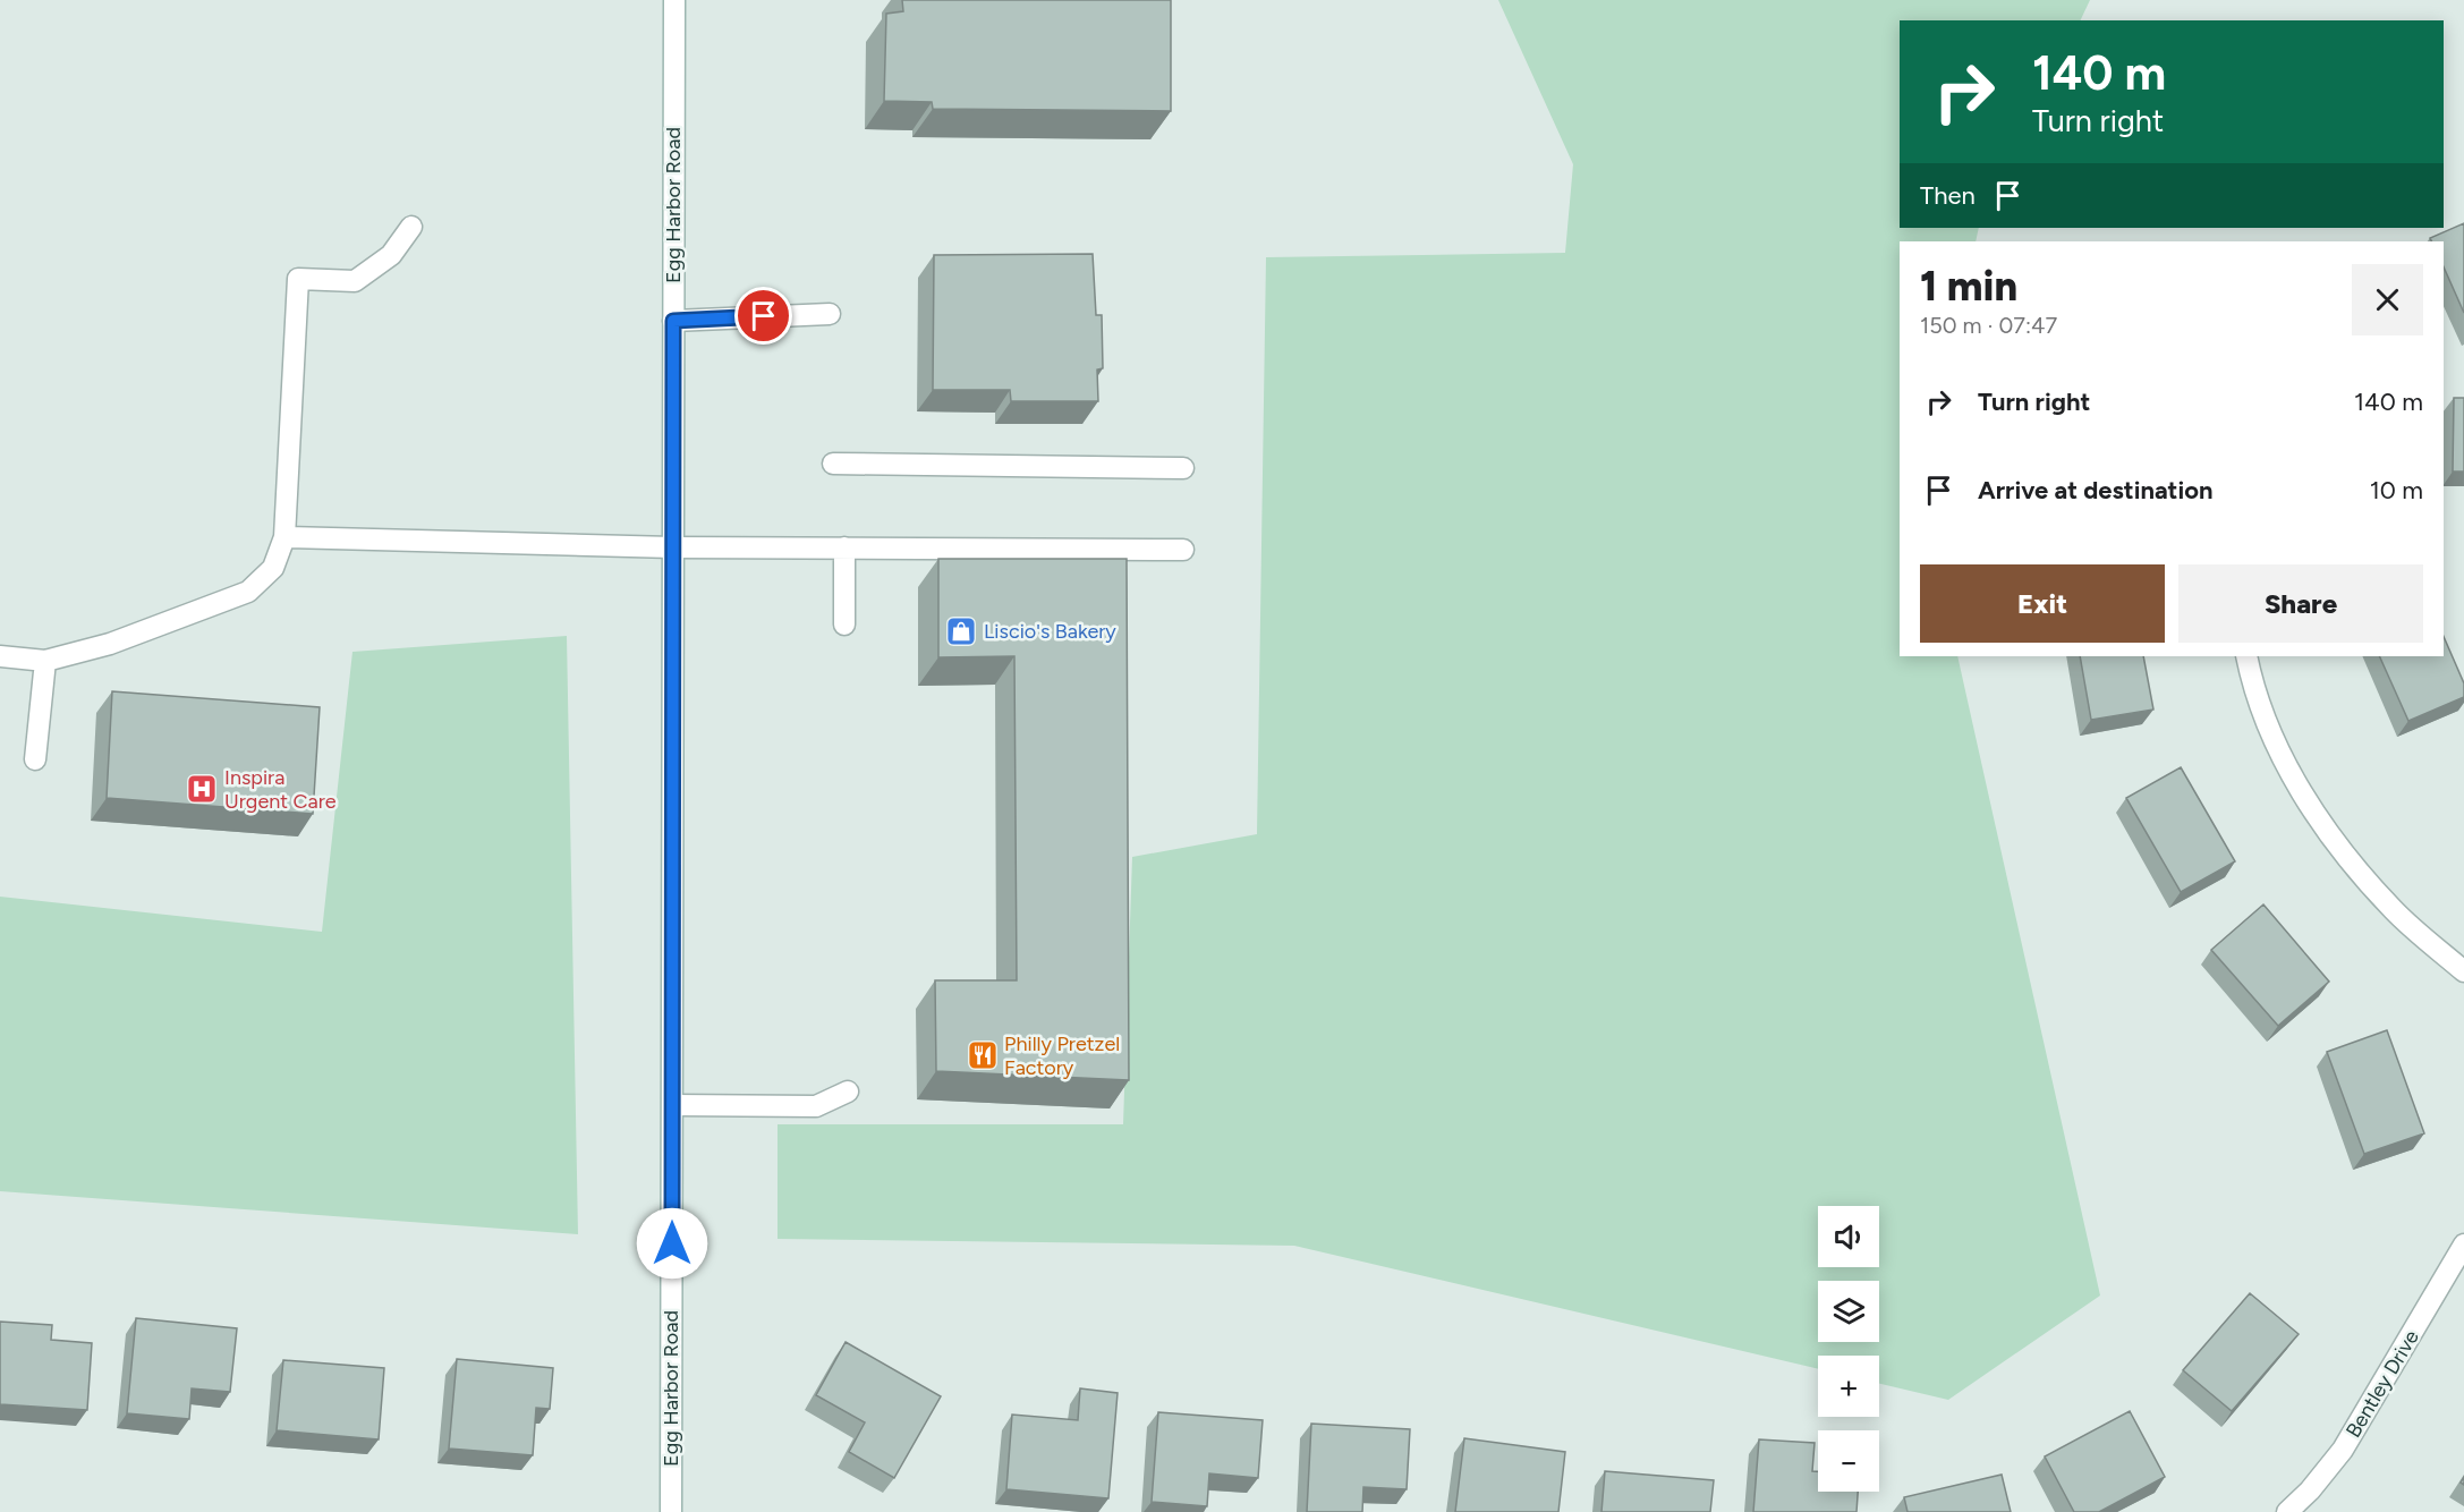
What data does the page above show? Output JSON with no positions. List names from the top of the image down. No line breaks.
{"streets":{"main road":["Egg Harbor Road","Bentley Drive"]},"places":{"shop":["Liscio's Bakery"],"hospital":["Inspira Urgent Care"],"restaurant":["Philly Pretzel Factory"]},"page":{"turn":["140 m","Turn right"],"then":"Then","heading":["1 min","150 m · 07:47"],"list":[{"name":"Turn right","value":"140 m"},{"name":"Arrive at destination","value":"10 m"}],"buttons":["Exit","Share"],"map_buttons":["+","−"]}}
